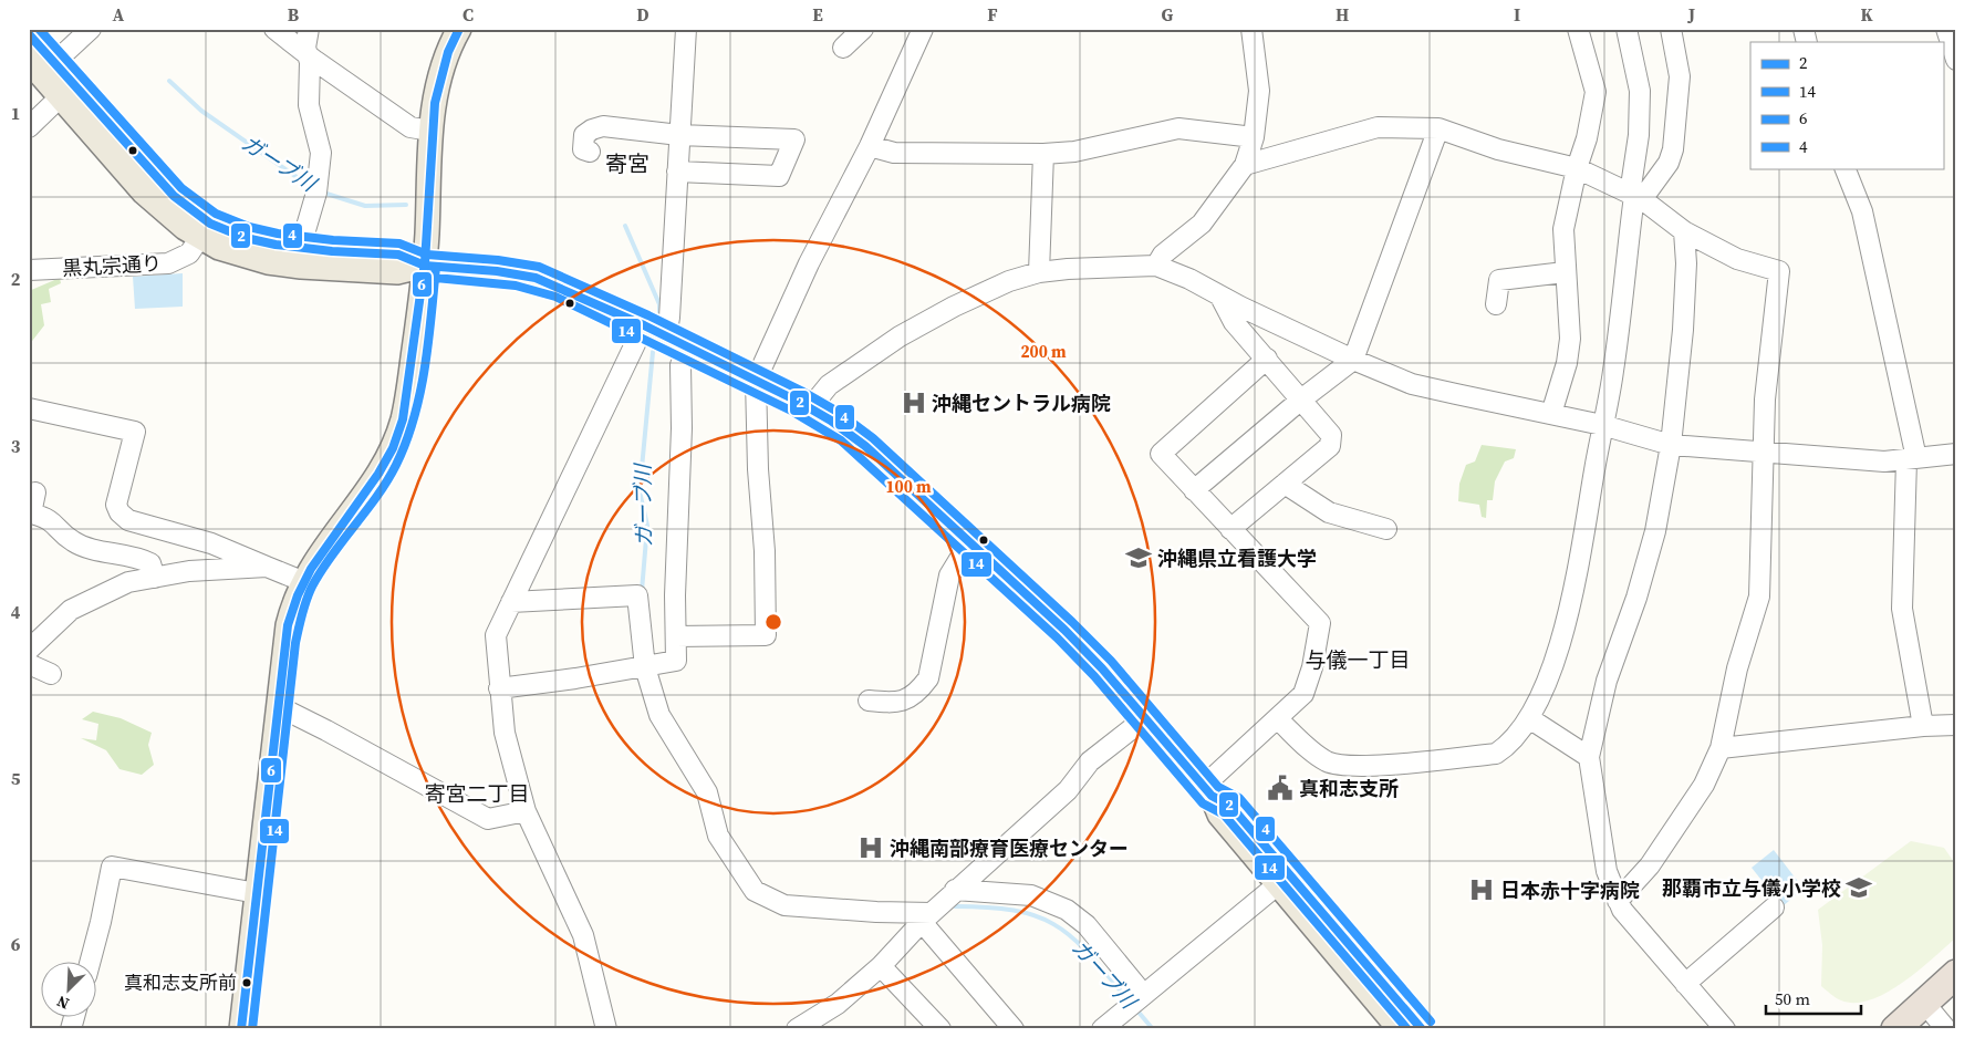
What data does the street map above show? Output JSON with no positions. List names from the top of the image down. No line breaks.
{"streets":{"street":["黒丸宗通り"]},"districts":["寄宮","与儀一丁目","寄宮二丁目"],"water":["ガーブ川"],"places":{"hospital":["沖縄セントラル病院","沖縄南部療育医療センター","日本赤十字病院"],"school or university":["沖縄県立看護大学","那覇市立与儀小学校"],"public building":["真和志支所"],"other":["真和志支所前"]},"lines":["transit line 6","transit line 4","transit line 2","transit line 14"],"legend":["2","14","6","4"],"scale_bar":"50 m","north":"bottom left","grid":{"columns":["A","B","C","D","E","F","G","H","I","J","K"],"rows":["1","2","3","4","5","6"]},"rings":["200 m","100 m"]}
